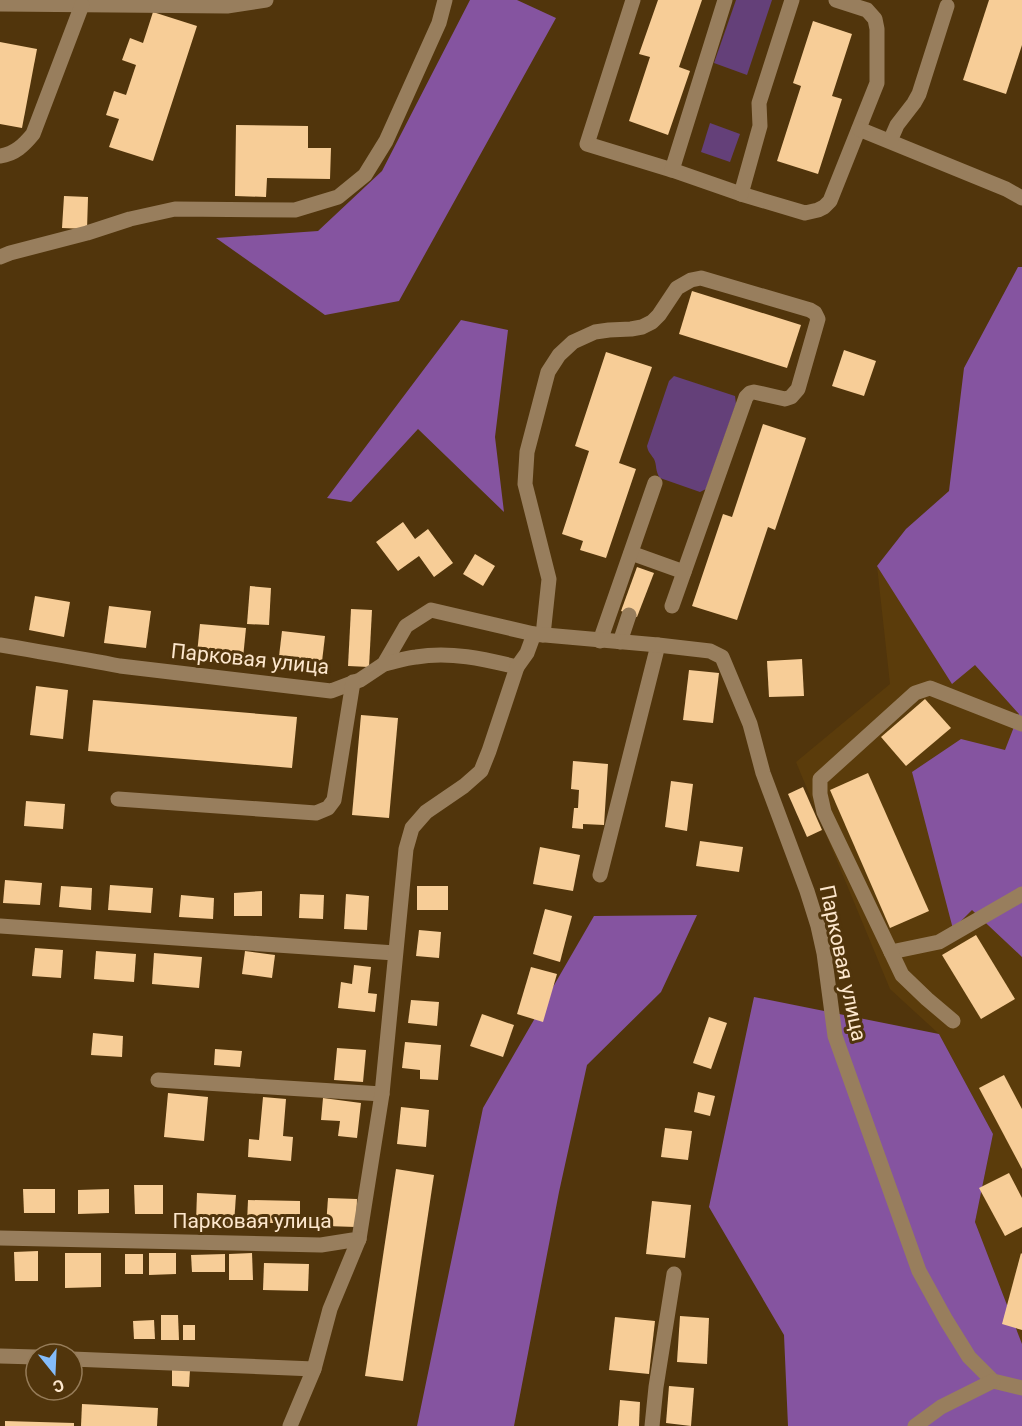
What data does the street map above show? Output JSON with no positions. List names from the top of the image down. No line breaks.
{"streets":{"street":["Парковая улица"]},"north":"bottom"}
